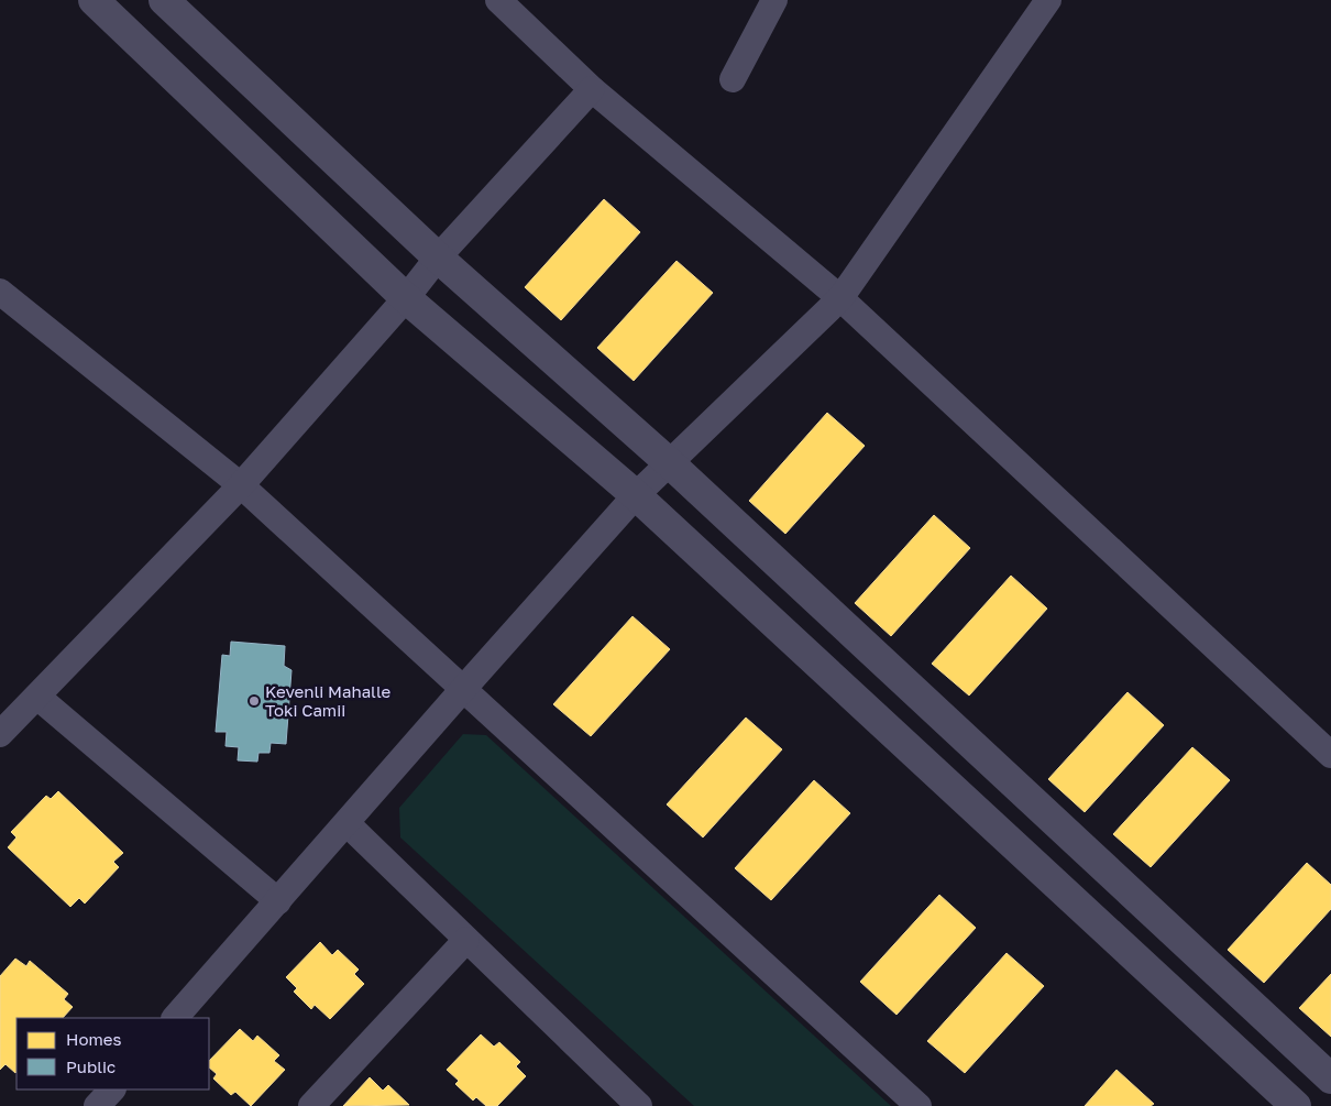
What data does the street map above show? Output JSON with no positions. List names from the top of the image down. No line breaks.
{"places":["Kevenli Mahalle Toki Camii"],"legend":["Homes","Public"]}
